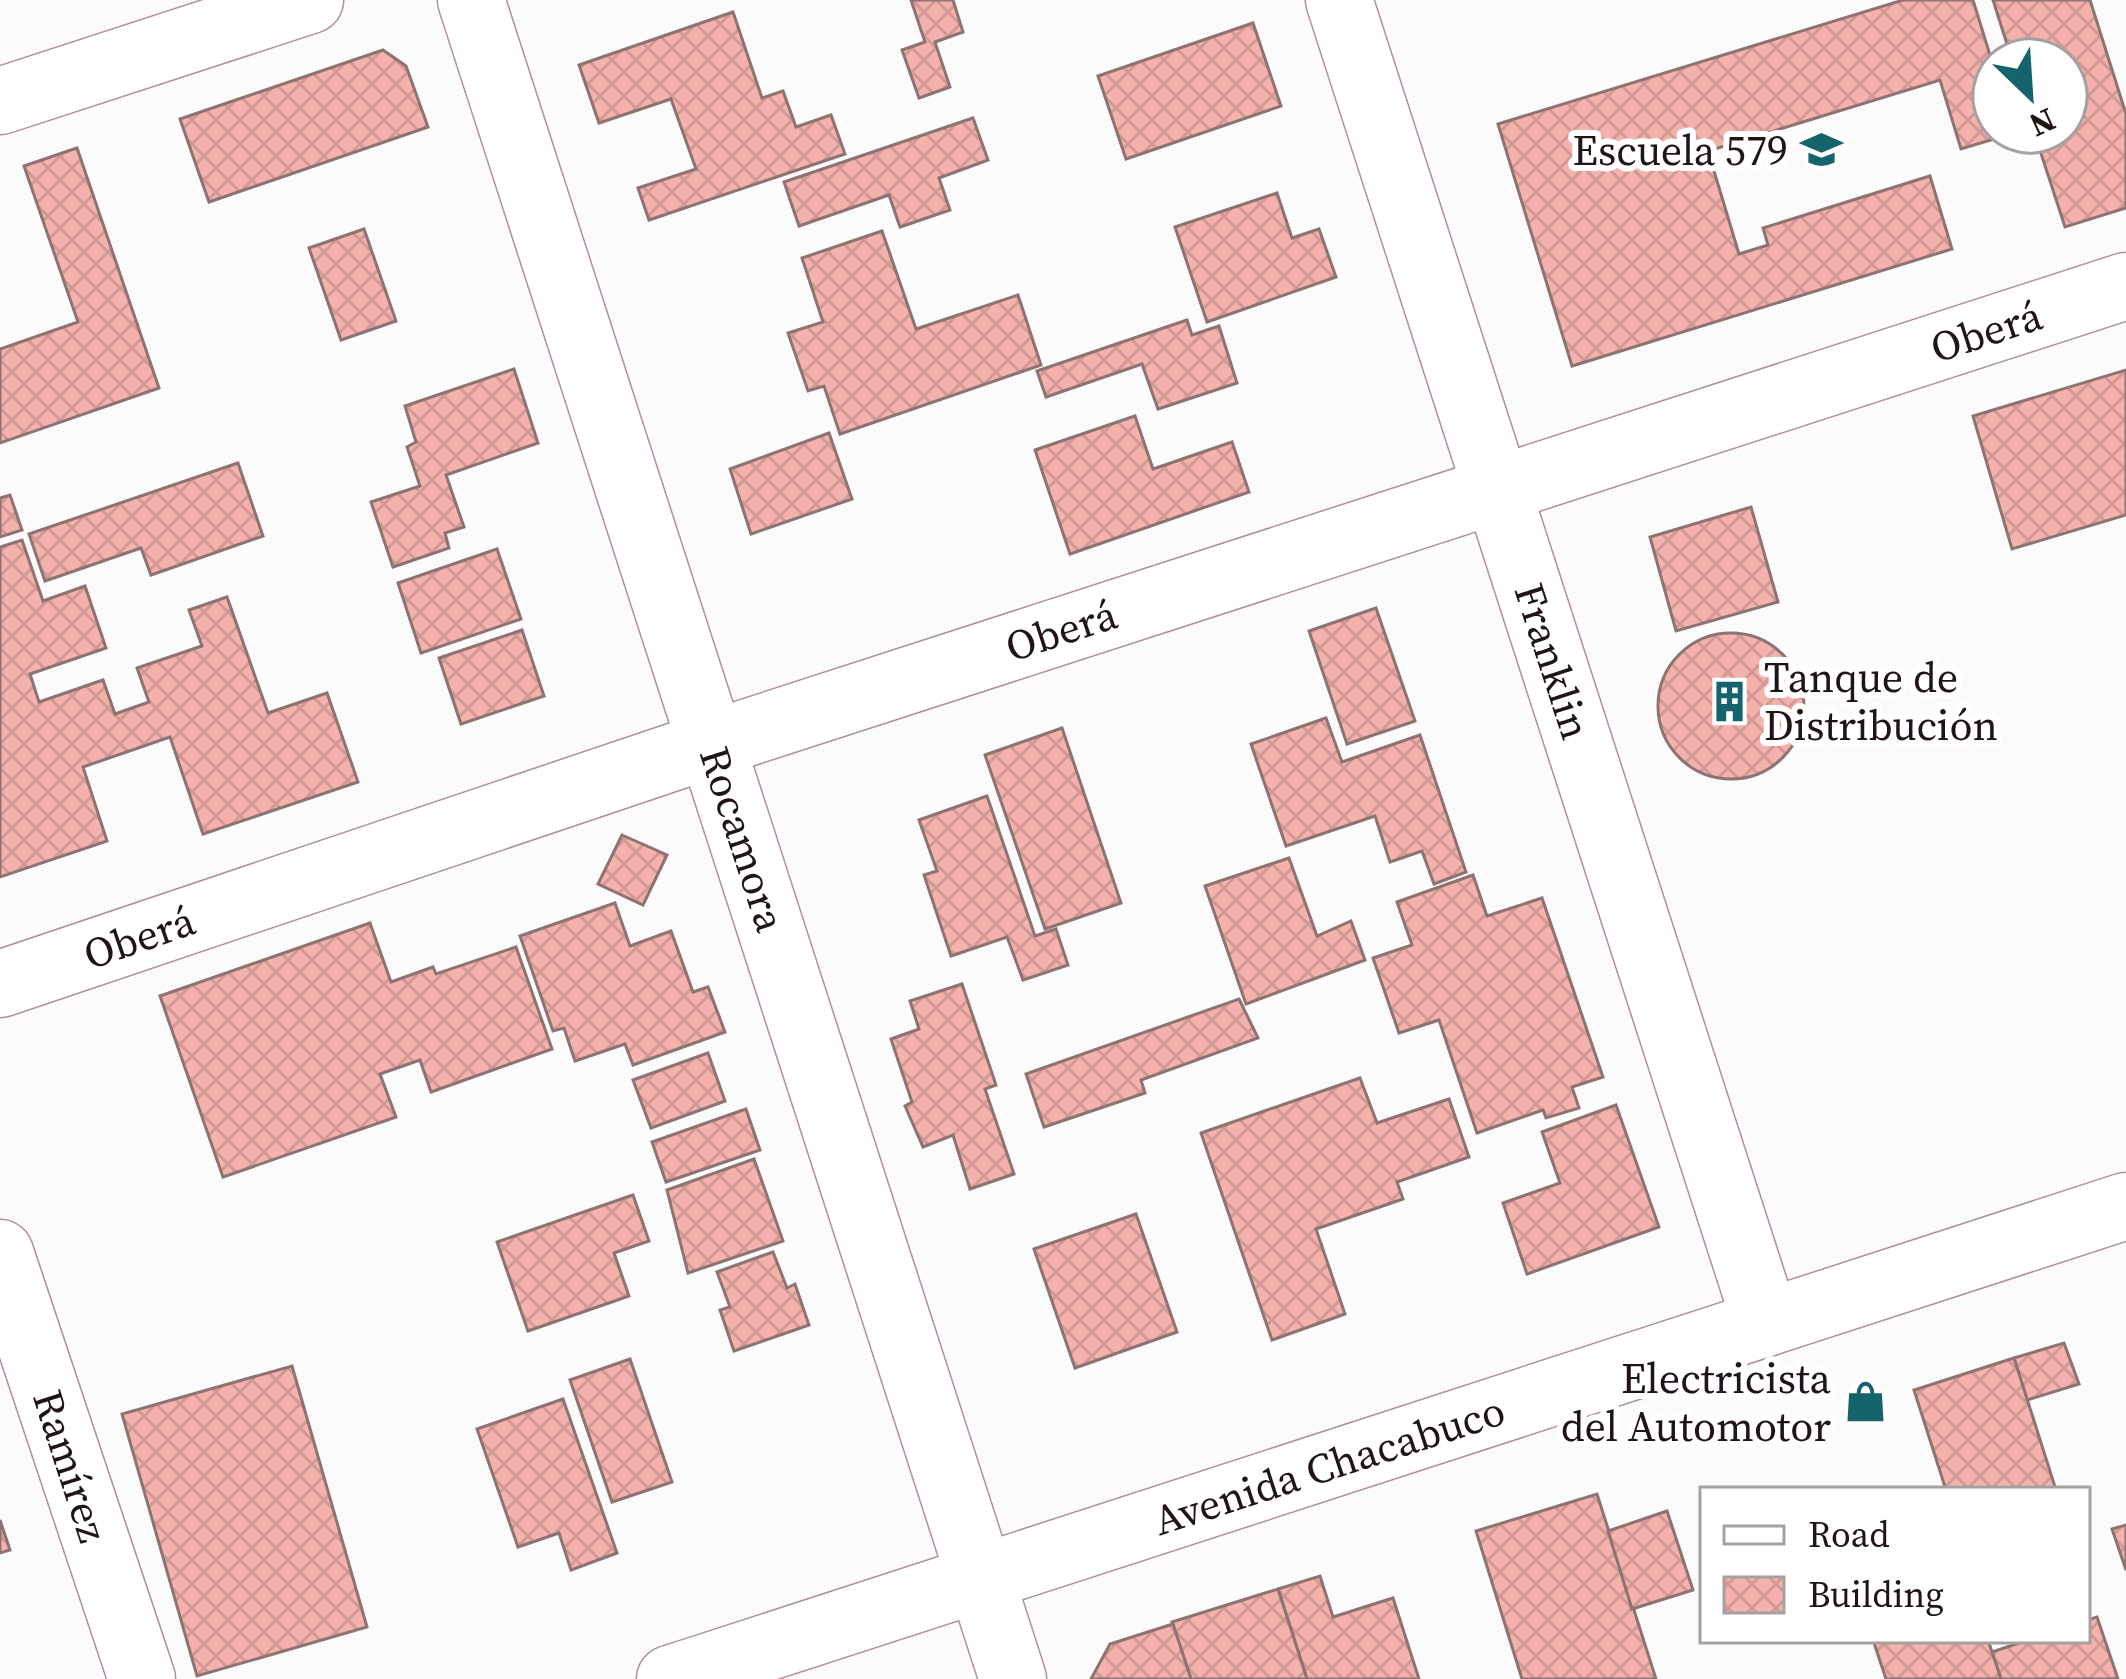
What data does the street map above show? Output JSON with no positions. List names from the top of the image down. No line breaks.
{"streets":{"street":["Oberá","Franklin","Rocamora","Avenida Chacabuco","Ramírez"]},"crossings":[["Oberá","Franklin"],["Oberá","Rocamora"],["Franklin","Avenida Chacabuco"],["Rocamora","Avenida Chacabuco"]],"places":{"school or university":["Escuela 579"],"building":["Tanque de Distribución"],"shop":["Electricista del Automotor"]},"legend":["Road","Building"],"north":"bottom right"}
